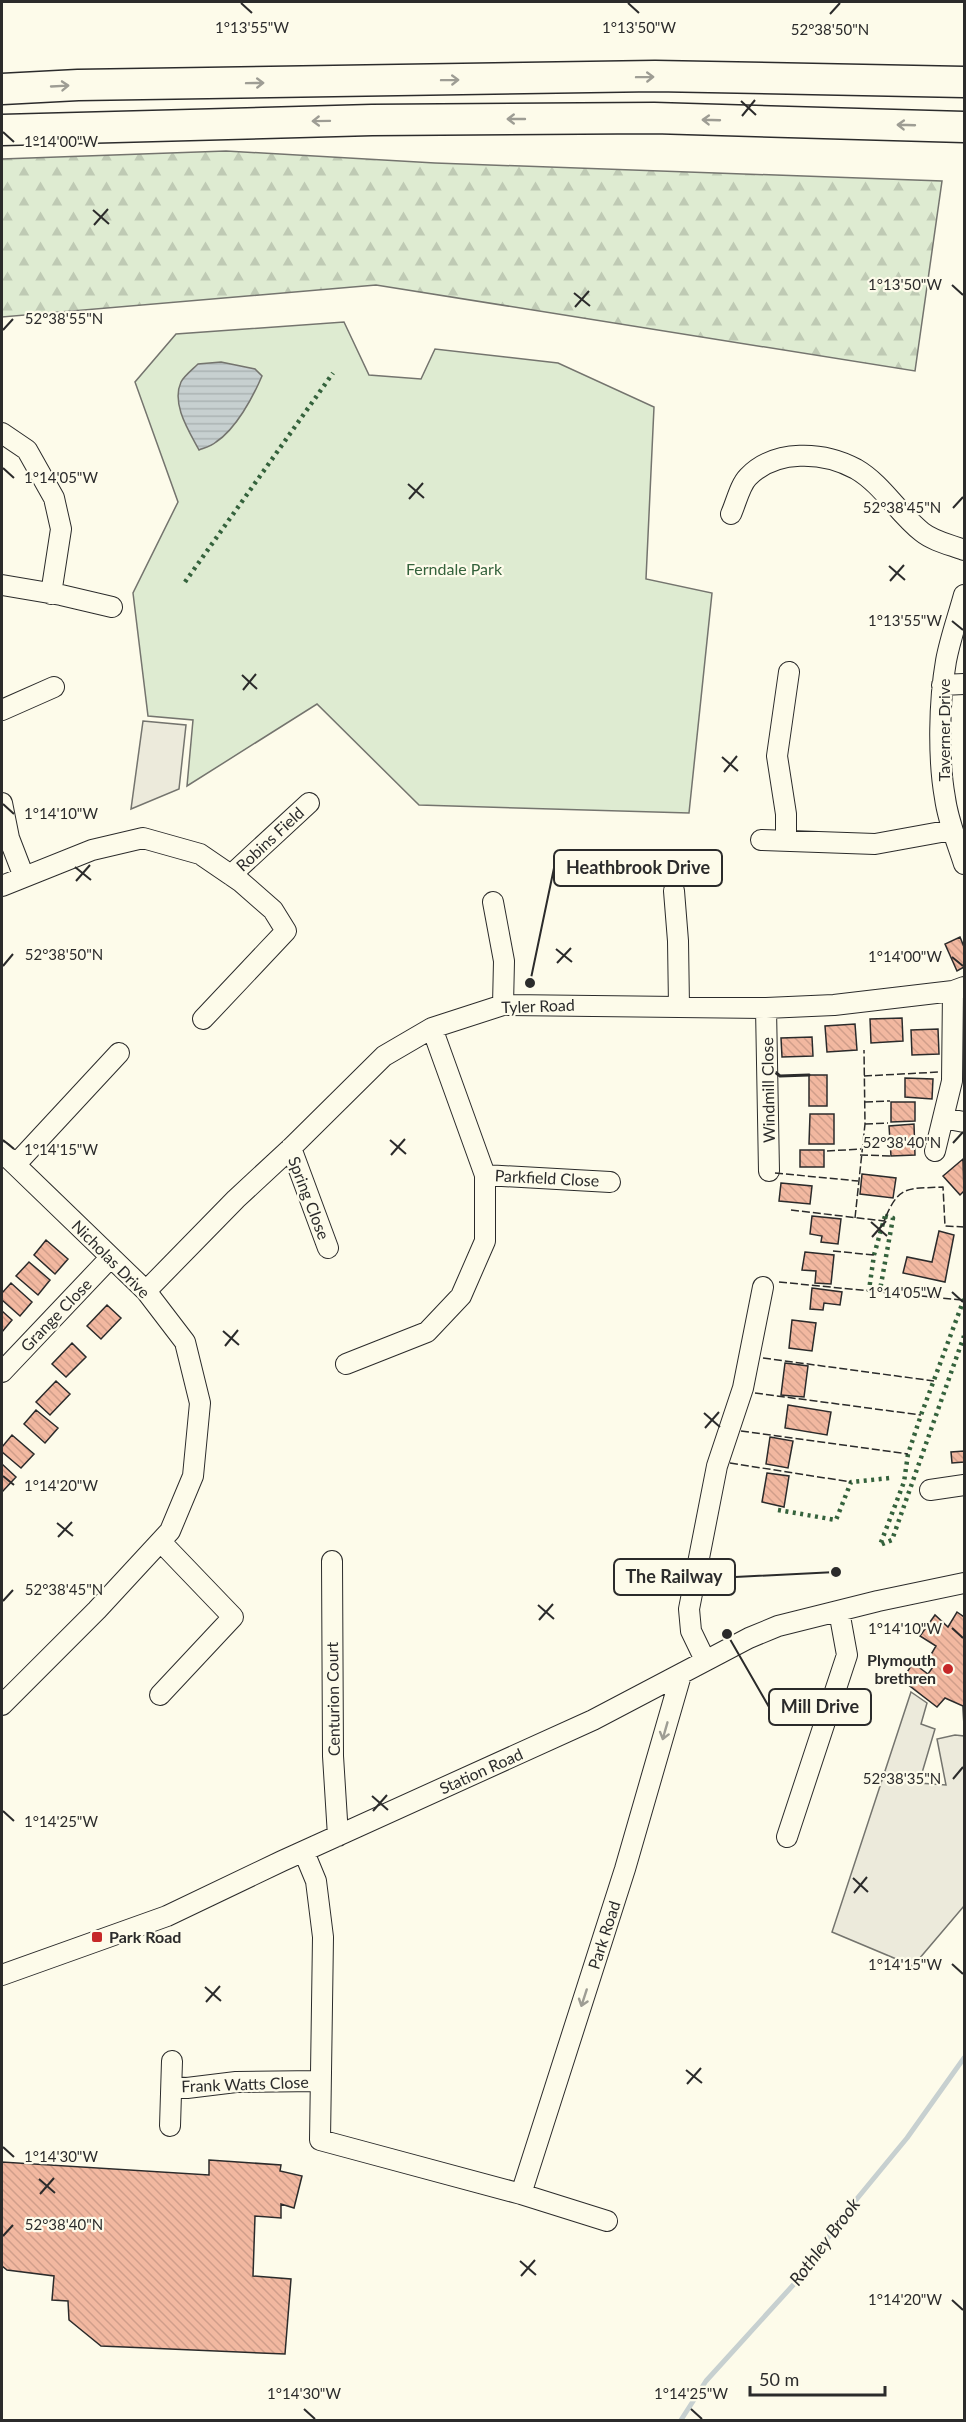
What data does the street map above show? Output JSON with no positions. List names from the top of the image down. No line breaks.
{"streets":{"street":["Taverner Drive","Robins Field","Tyler Road","Windmill Close","Parkfield Close","Spring Close","Nicholas Drive","Grange Close","Centurion Court","Station Road","Park Road","Frank Watts Close"]},"crossings":[["Tyler Road","Windmill Close"],["Tyler Road","Spring Close"],["Tyler Road","Nicholas Drive"],["Nicholas Drive","Grange Close"],["Centurion Court","Station Road"],["Station Road","Park Road"]],"one_way":["Park Road"],"water":["Rothley Brook"],"parks":["Ferndale Park"],"places":{"other":["Heathbrook Drive","The Railway","Mill Drive","Plymouth brethren"],"transit":["Park Road"]},"scale_bar":"50 m","coordinates":["1°13'50\"W","1°13'55\"W","52°38'50\"N","1°14'00\"W","52°38'55\"N","1°14'05\"W","52°38'45\"N","1°14'10\"W","52°38'40\"N","1°14'15\"W","1°14'20\"W","52°38'35\"N","1°14'25\"W","1°14'30\"W"]}
